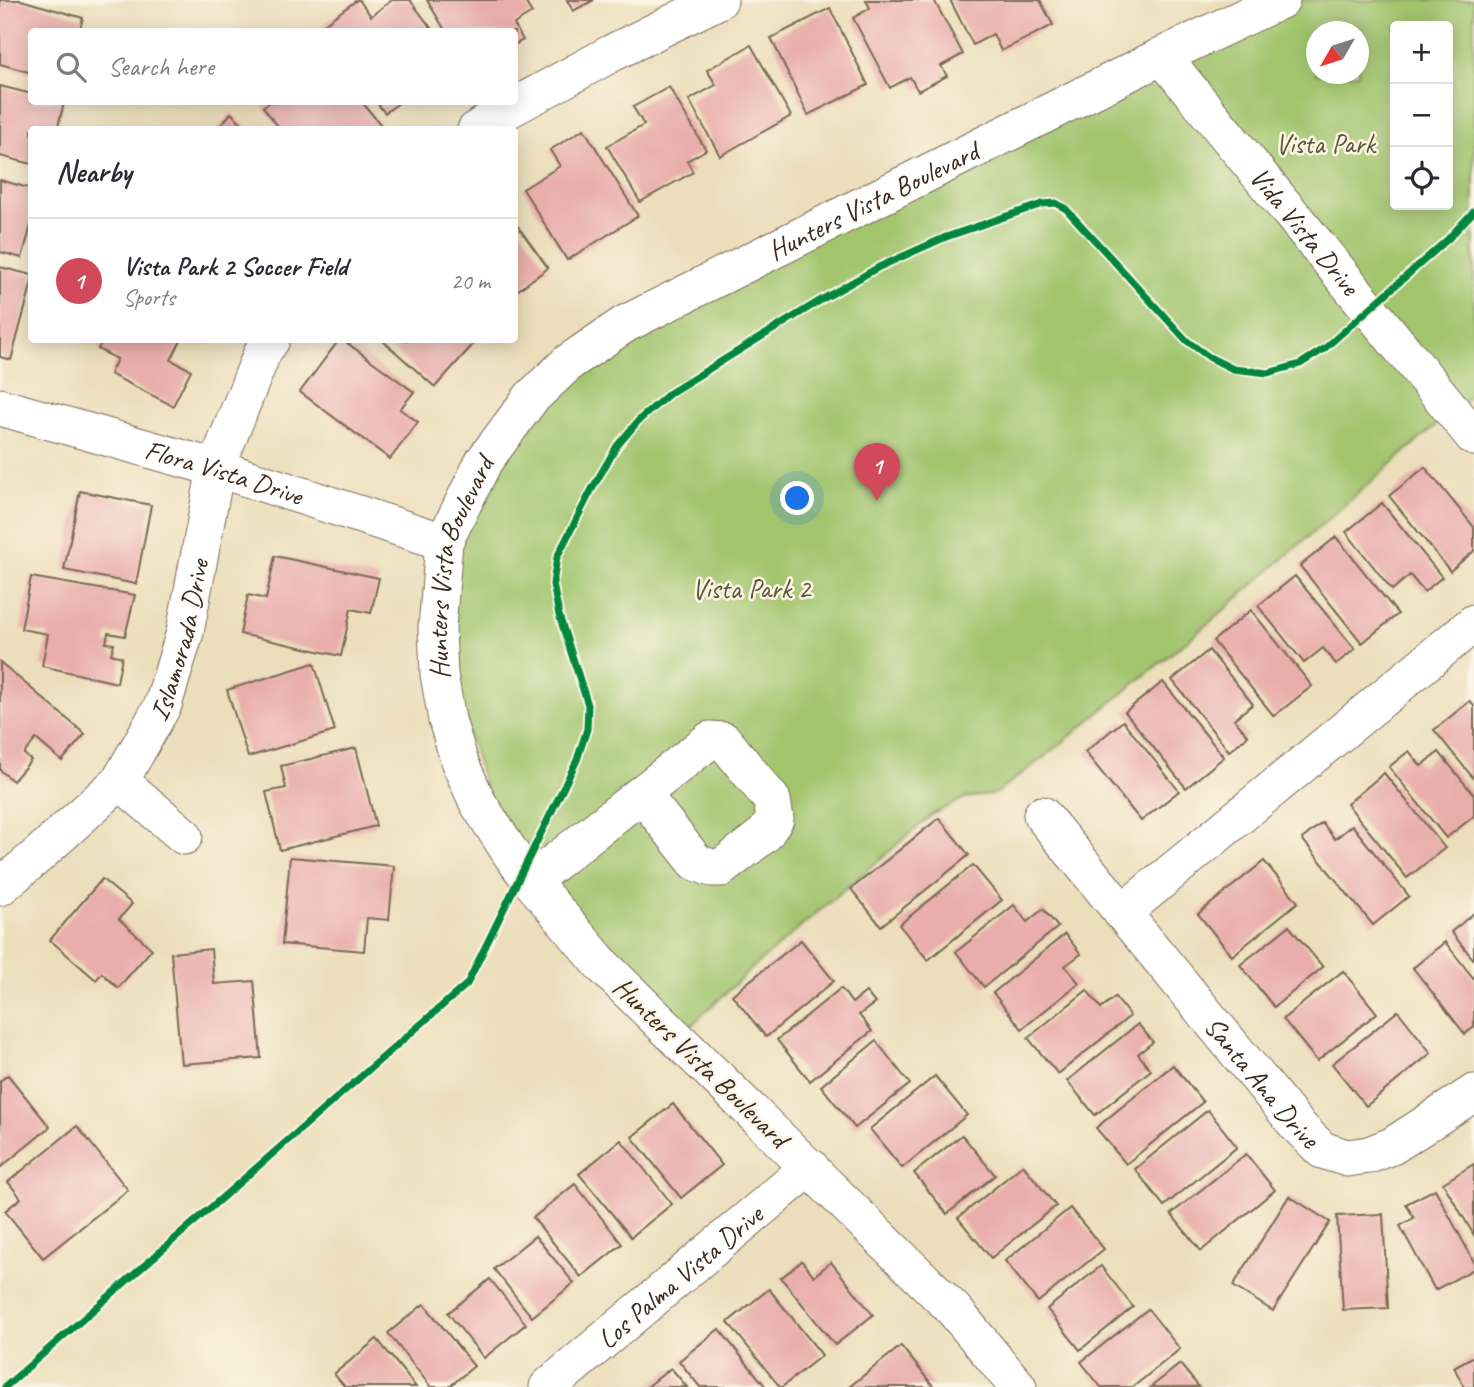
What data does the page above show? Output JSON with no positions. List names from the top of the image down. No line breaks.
{"streets":{"street":["Hunters Vista Boulevard","Vida Vista Drive","Flora Vista Drive","Islamorada Drive","Santa Ana Drive","Los Palma Vista Drive"]},"crossings":[["Hunters Vista Boulevard","Vida Vista Drive"],["Hunters Vista Boulevard","Flora Vista Drive"],["Hunters Vista Boulevard","Los Palma Vista Drive"],["Flora Vista Drive","Islamorada Drive"]],"parks":["Vista Park","Vista Park 2"],"north":"bottom left","page":{"map_buttons":["+","−"],"search":"Search here","heading":"Nearby","list":[{"mark":"1","name":"Vista Park 2 Soccer Field","note":"Sports","value":"20 m"}],"pins":"1"}}
